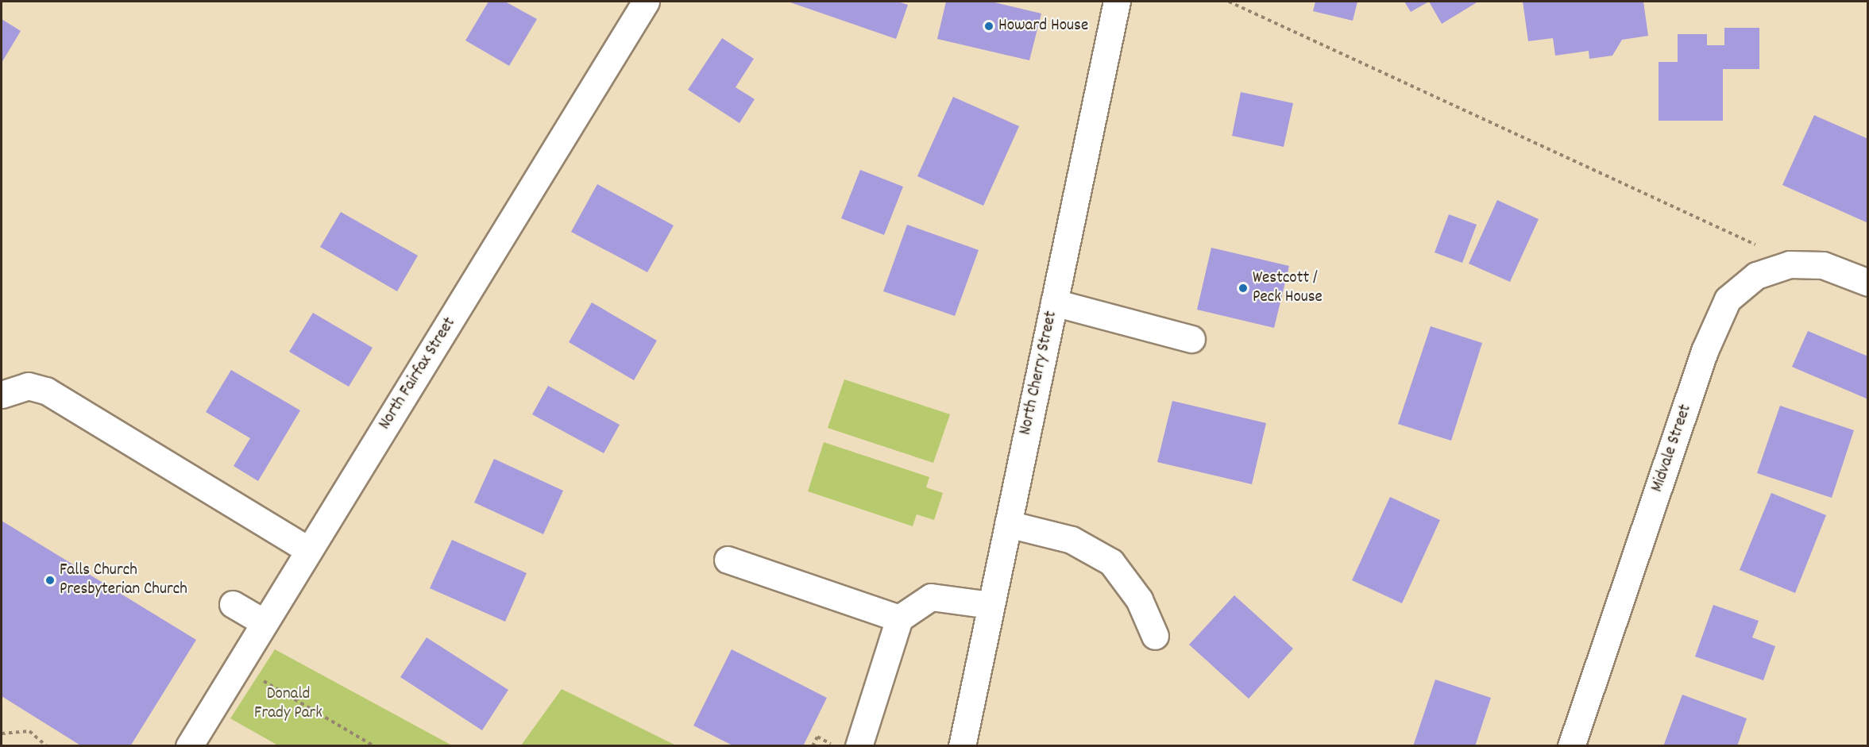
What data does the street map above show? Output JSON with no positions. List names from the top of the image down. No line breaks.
{"streets":{"street":["North Cherry Street","North Fairfax Street","Midvale Street"]},"parks":["Donald Frady Park"],"places":["Howard House","Westcott / Peck House","Falls Church Presbyterian Church"]}
